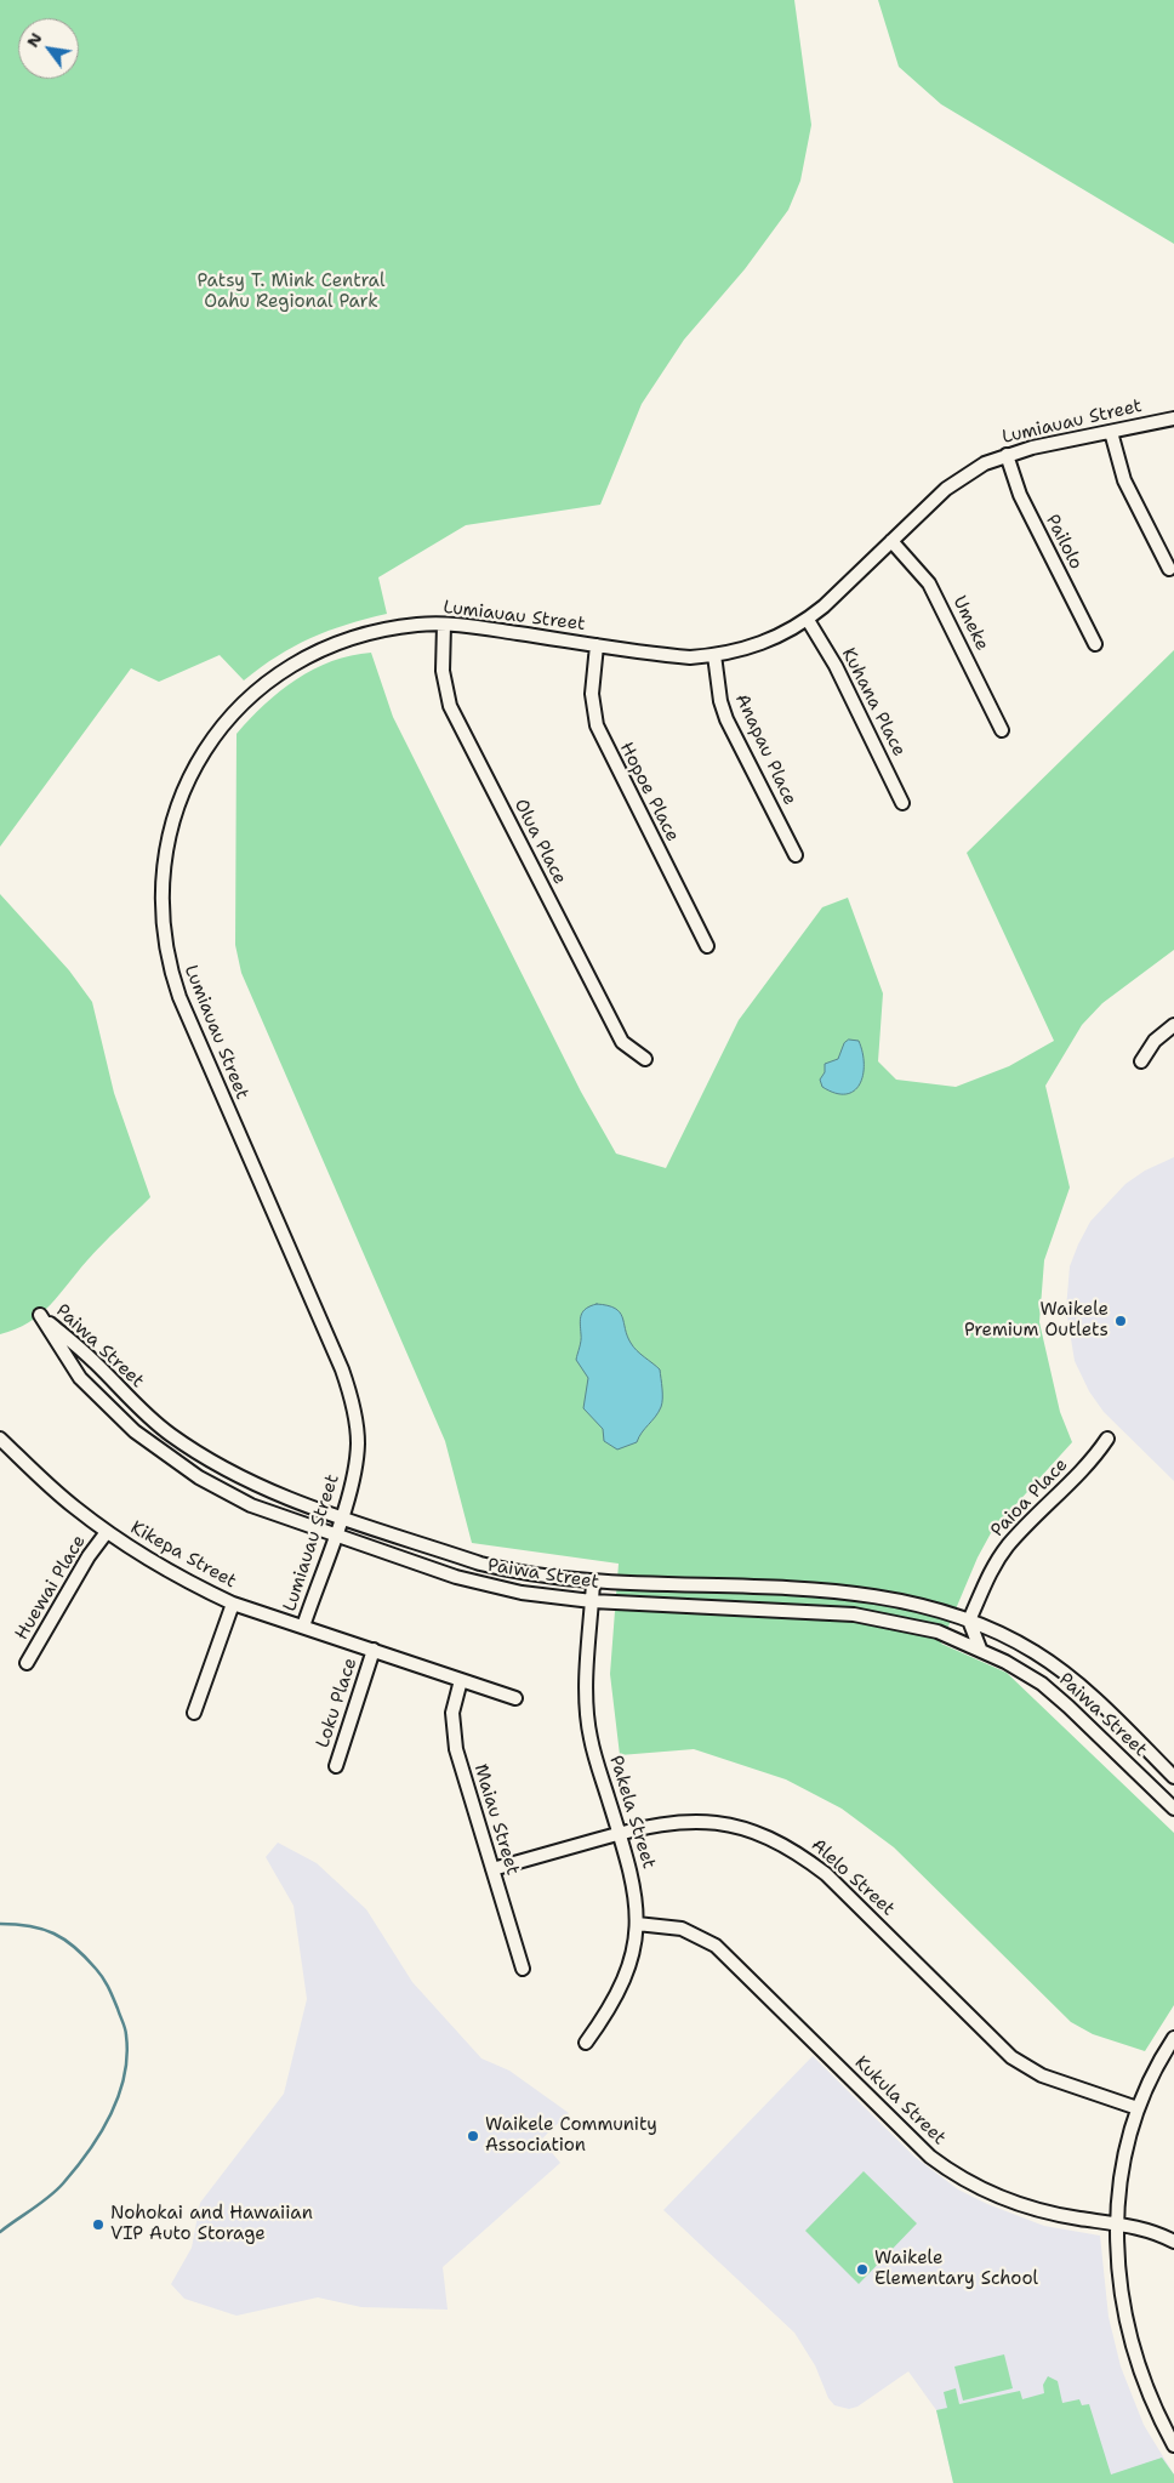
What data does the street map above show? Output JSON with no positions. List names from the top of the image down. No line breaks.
{"streets":{"street":["Lumiauau Street","Pailolo","Umeke","Kuhana Place","Anapau Place","Hopoe Place","Olua Place","Paiwa Street","Paioa Place","Kikepa Street","Huewai Place","Loku Place","Pakela Street","Maiau Street","Alelo Street","Kukula Street"]},"crossings":[["Lumiauau Street","Pailolo"],["Lumiauau Street","Umeke"],["Lumiauau Street","Kuhana Place"],["Lumiauau Street","Anapau Place"],["Lumiauau Street","Hopoe Place"],["Lumiauau Street","Olua Place"],["Lumiauau Street","Paiwa Street"],["Lumiauau Street","Kikepa Street"],["Paiwa Street","Paioa Place"],["Paiwa Street","Pakela Street"],["Kikepa Street","Huewai Place"],["Kikepa Street","Loku Place"],["Kikepa Street","Maiau Street"],["Pakela Street","Alelo Street"],["Pakela Street","Kukula Street"],["Maiau Street","Alelo Street"]],"parks":["Patsy T. Mink Central Oahu Regional Park"],"places":["Waikele Premium Outlets","Waikele Community Association","Nohokai and Hawaiian VIP Auto Storage","Waikele Elementary School"],"north":"top left"}
